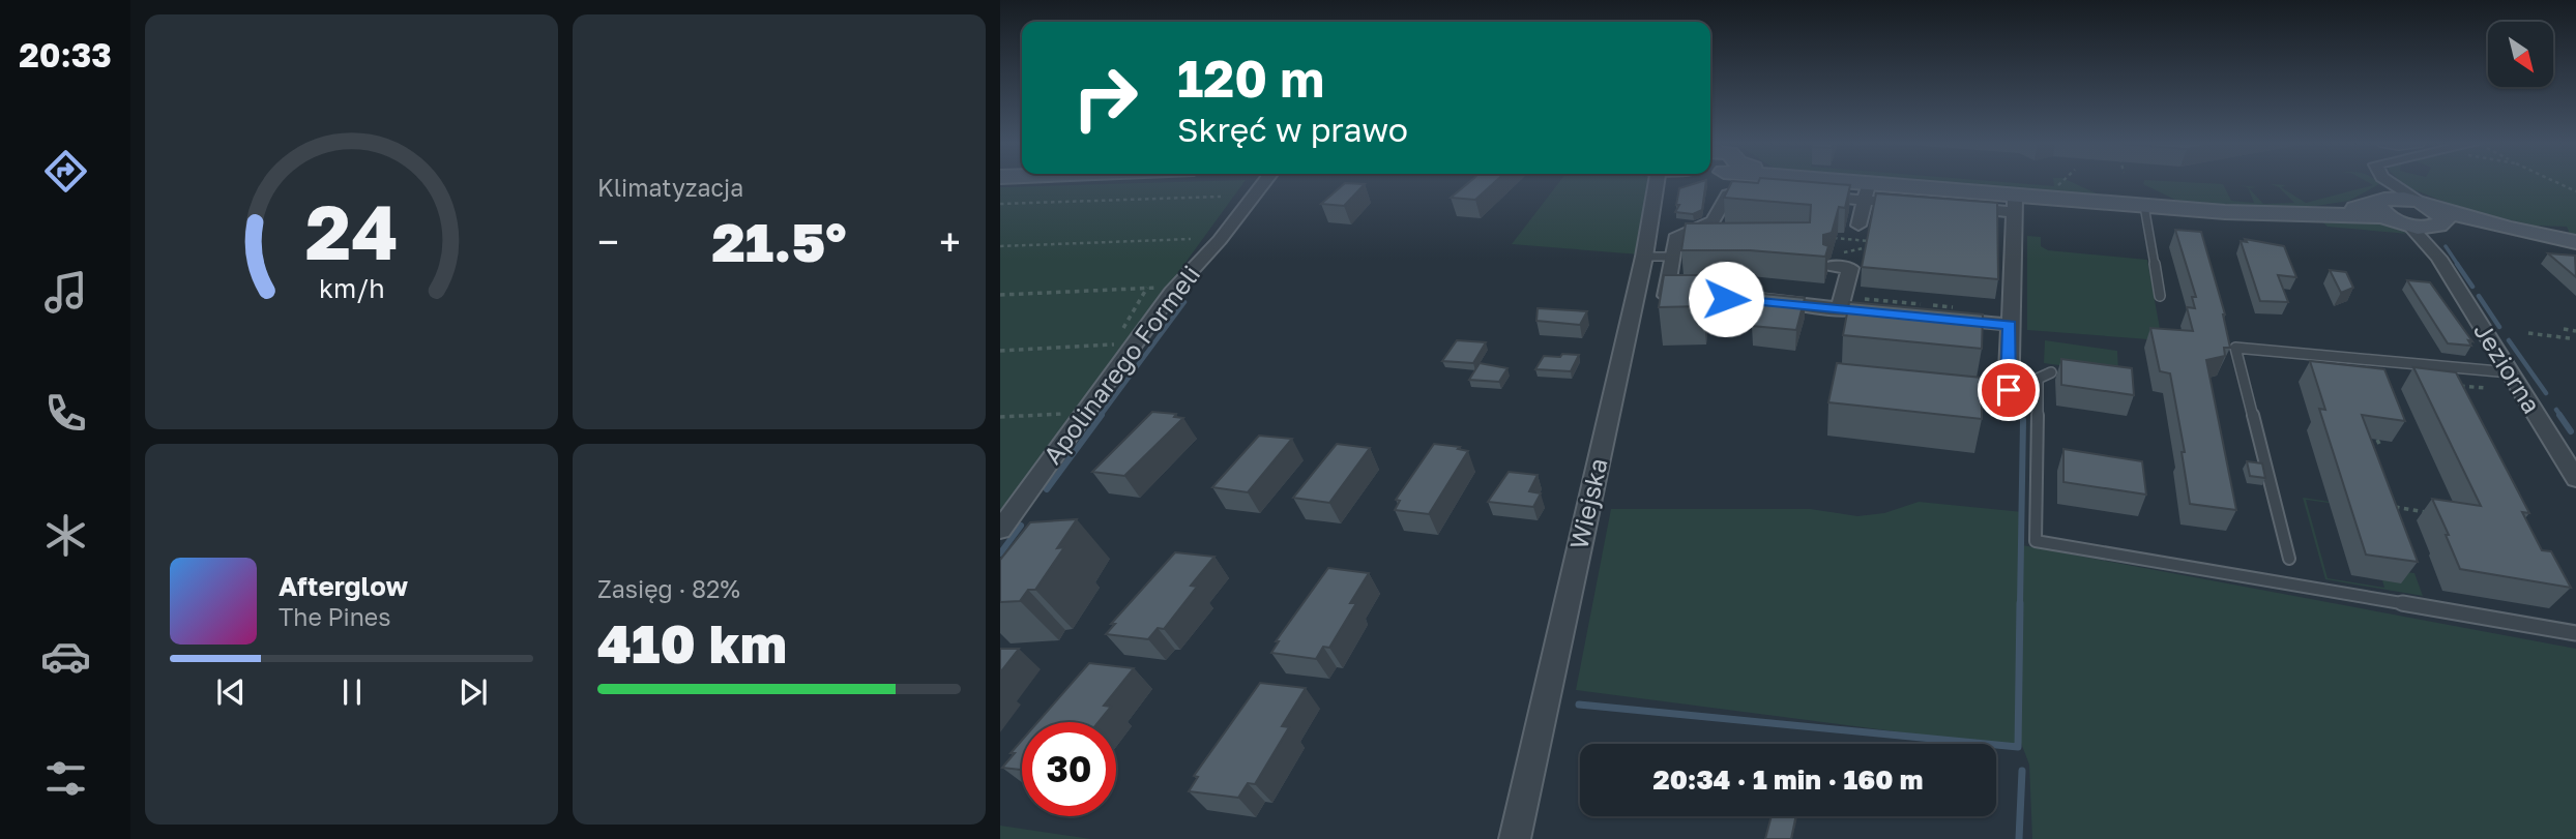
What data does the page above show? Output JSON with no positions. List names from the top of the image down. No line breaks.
{"streets":{"street":["Apolinarego Formeli","Jeziorna","Wiejska"]},"north":"bottom right","page":{"tabs":"20:33","tile":["Klimatyzacja",["Zasięg · 82%","410 km"]],"turn":["120 m","Skręć w prawo"],"heat":["−","21.5°","+"],"song":["Afterglow","The Pines"],"limit":"30","trip":"20:34 · 1 min · 160 m","gauge":["24","km/h"]}}
